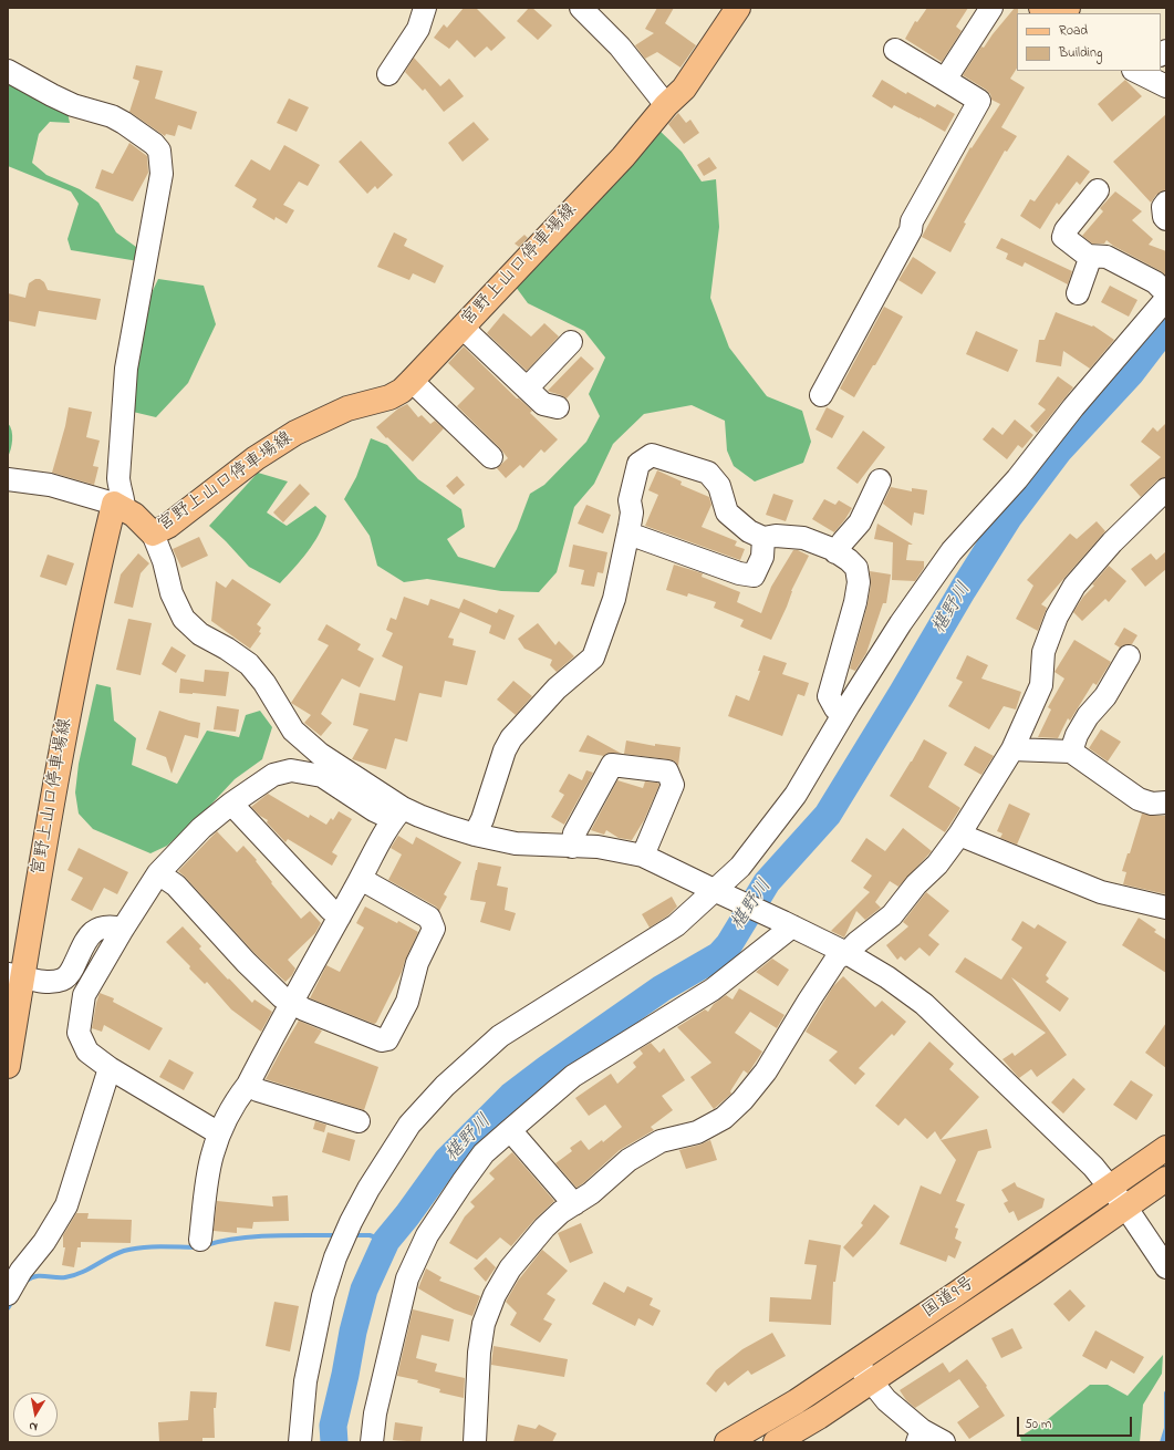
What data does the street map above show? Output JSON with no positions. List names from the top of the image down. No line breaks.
{"streets":{"main road":["宮野上山口停車場線","国道9号"]},"water":["椹野川"],"legend":["Road","Building"],"scale_bar":"50 m","north":"bottom"}
